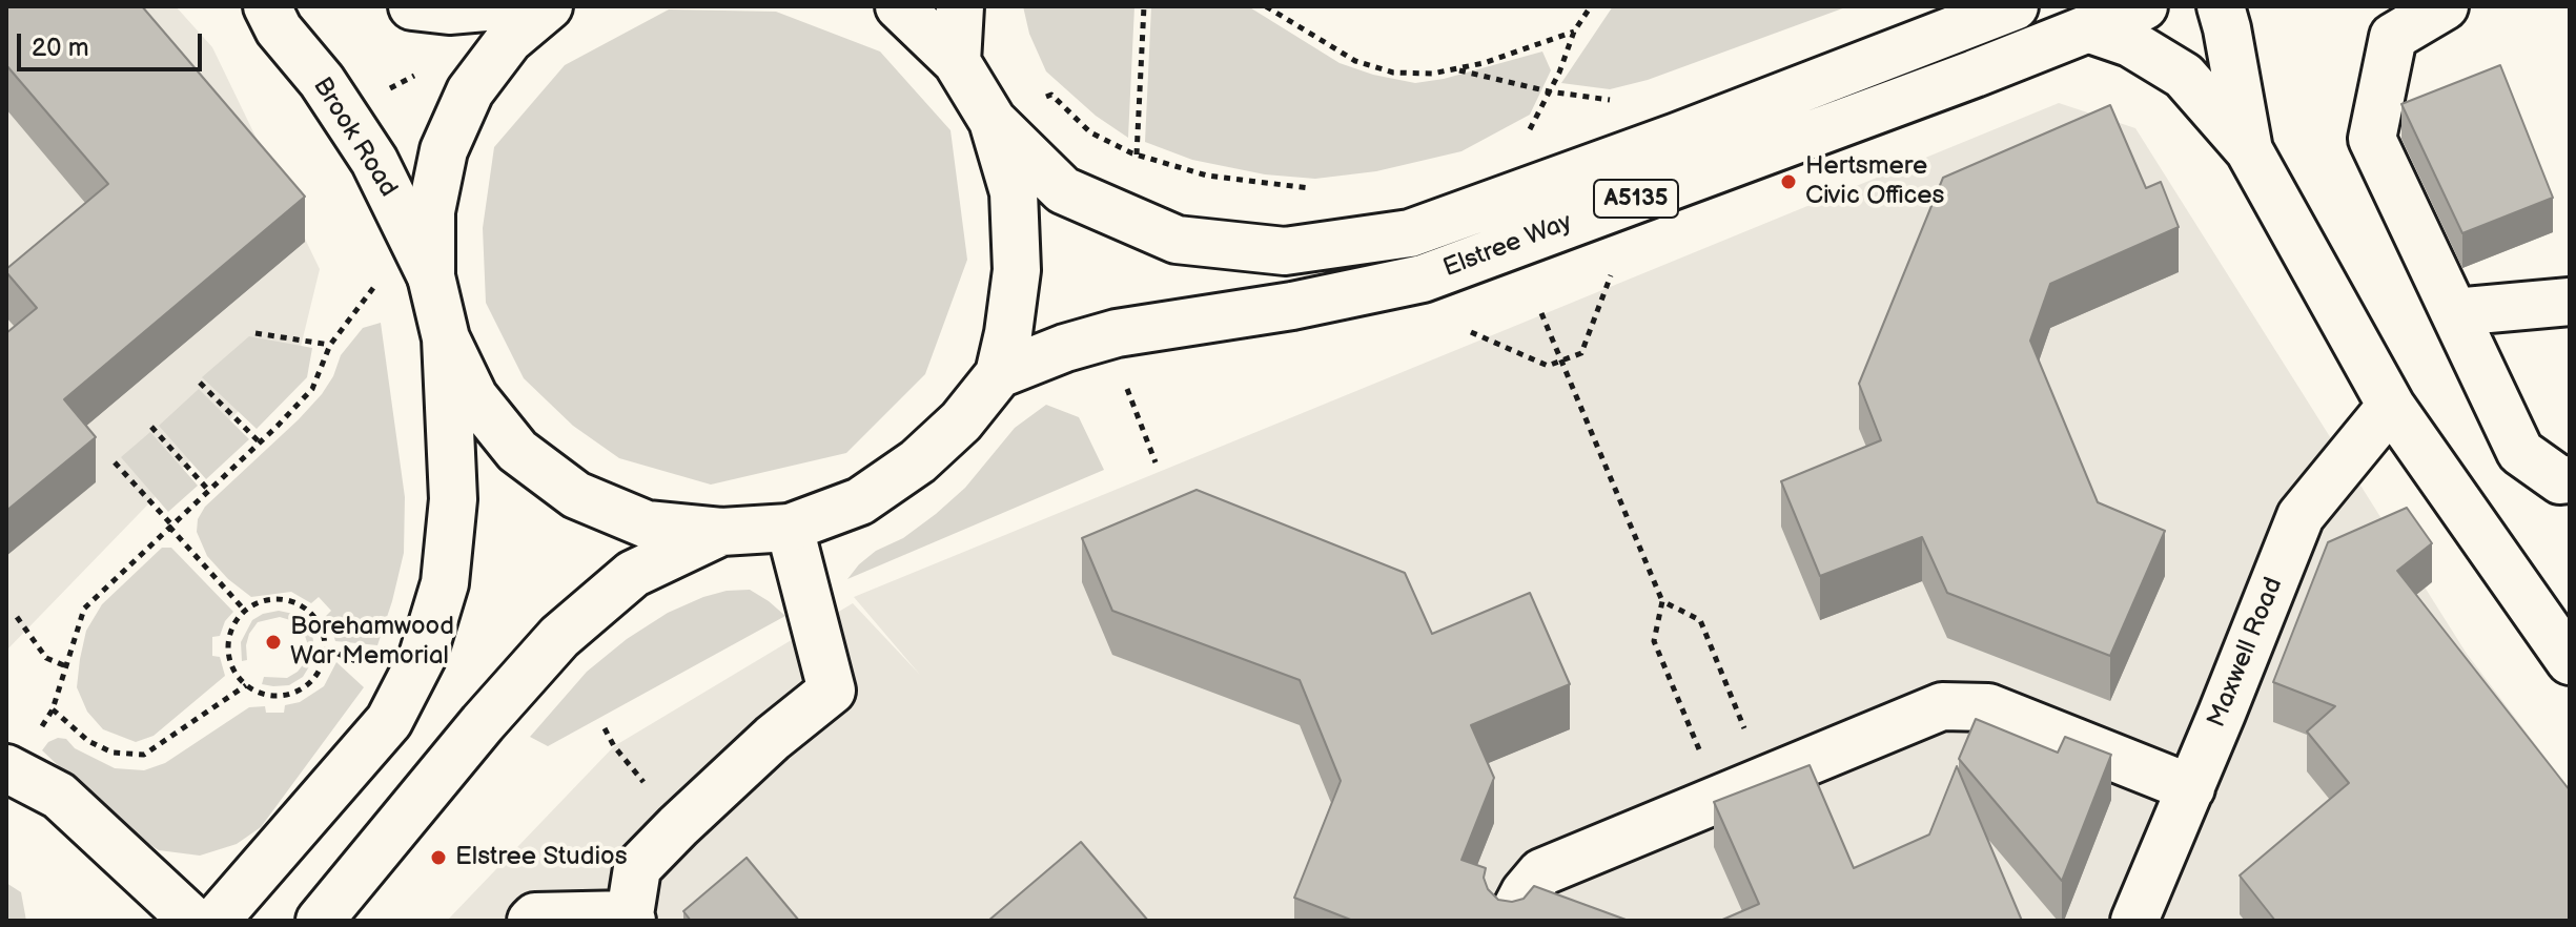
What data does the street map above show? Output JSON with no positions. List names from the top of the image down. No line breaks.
{"streets":{"main road":["Brook Road","A5135","Elstree Way","Maxwell Road"]},"places":["Hertsmere Civic Offices","Borehamwood War Memorial","Elstree Studios"],"scale_bar":"20 m"}
